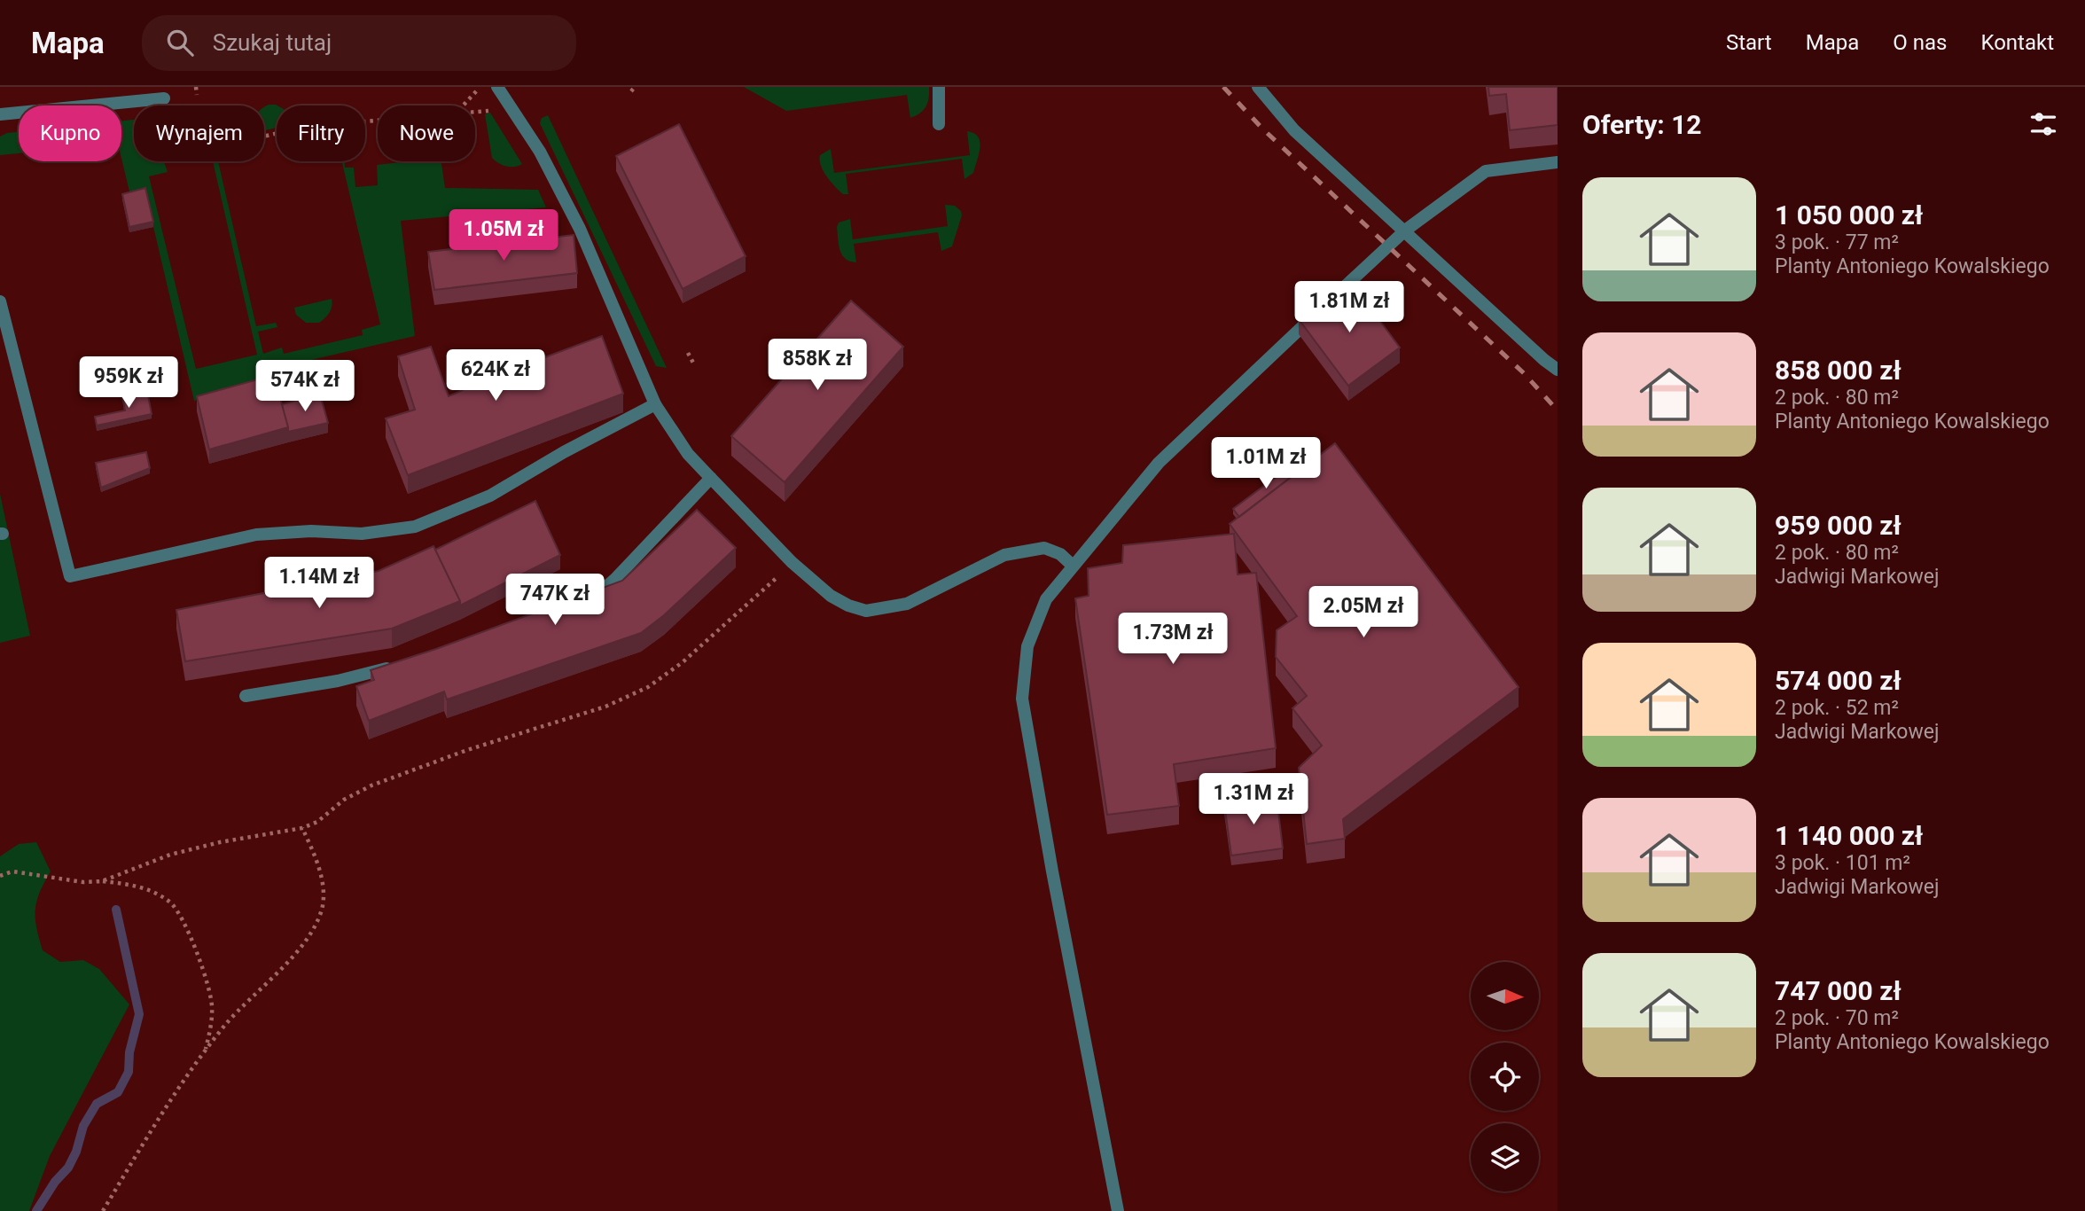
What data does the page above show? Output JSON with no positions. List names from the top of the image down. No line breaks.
{"north":"right","page":{"header":"Mapa","search":"Szukaj tutaj","nav":["Start","Mapa","O nas","Kontakt"],"heading":"Oferty: 12","chip":["Kupno","Wynajem","Filtry","Nowe"],"list":[{"name":"1 050 000 zł","note":"3 pok. · 77 m² · Planty Antoniego Kowalskiego"},{"name":"858 000 zł","note":"2 pok. · 80 m² · Planty Antoniego Kowalskiego"},{"name":"959 000 zł","note":"2 pok. · 80 m² · Jadwigi Markowej"},{"name":"574 000 zł","note":"2 pok. · 52 m² · Jadwigi Markowej"},{"name":"1 140 000 zł","note":"3 pok. · 101 m² · Jadwigi Markowej"},{"name":"747 000 zł","note":"2 pok. · 70 m² · Planty Antoniego Kowalskiego"}],"price":["1.05M zł","1.81M zł","858K zł","624K zł","959K zł","574K zł","1.01M zł","1.14M zł","747K zł","2.05M zł","1.73M zł","1.31M zł"]}}
